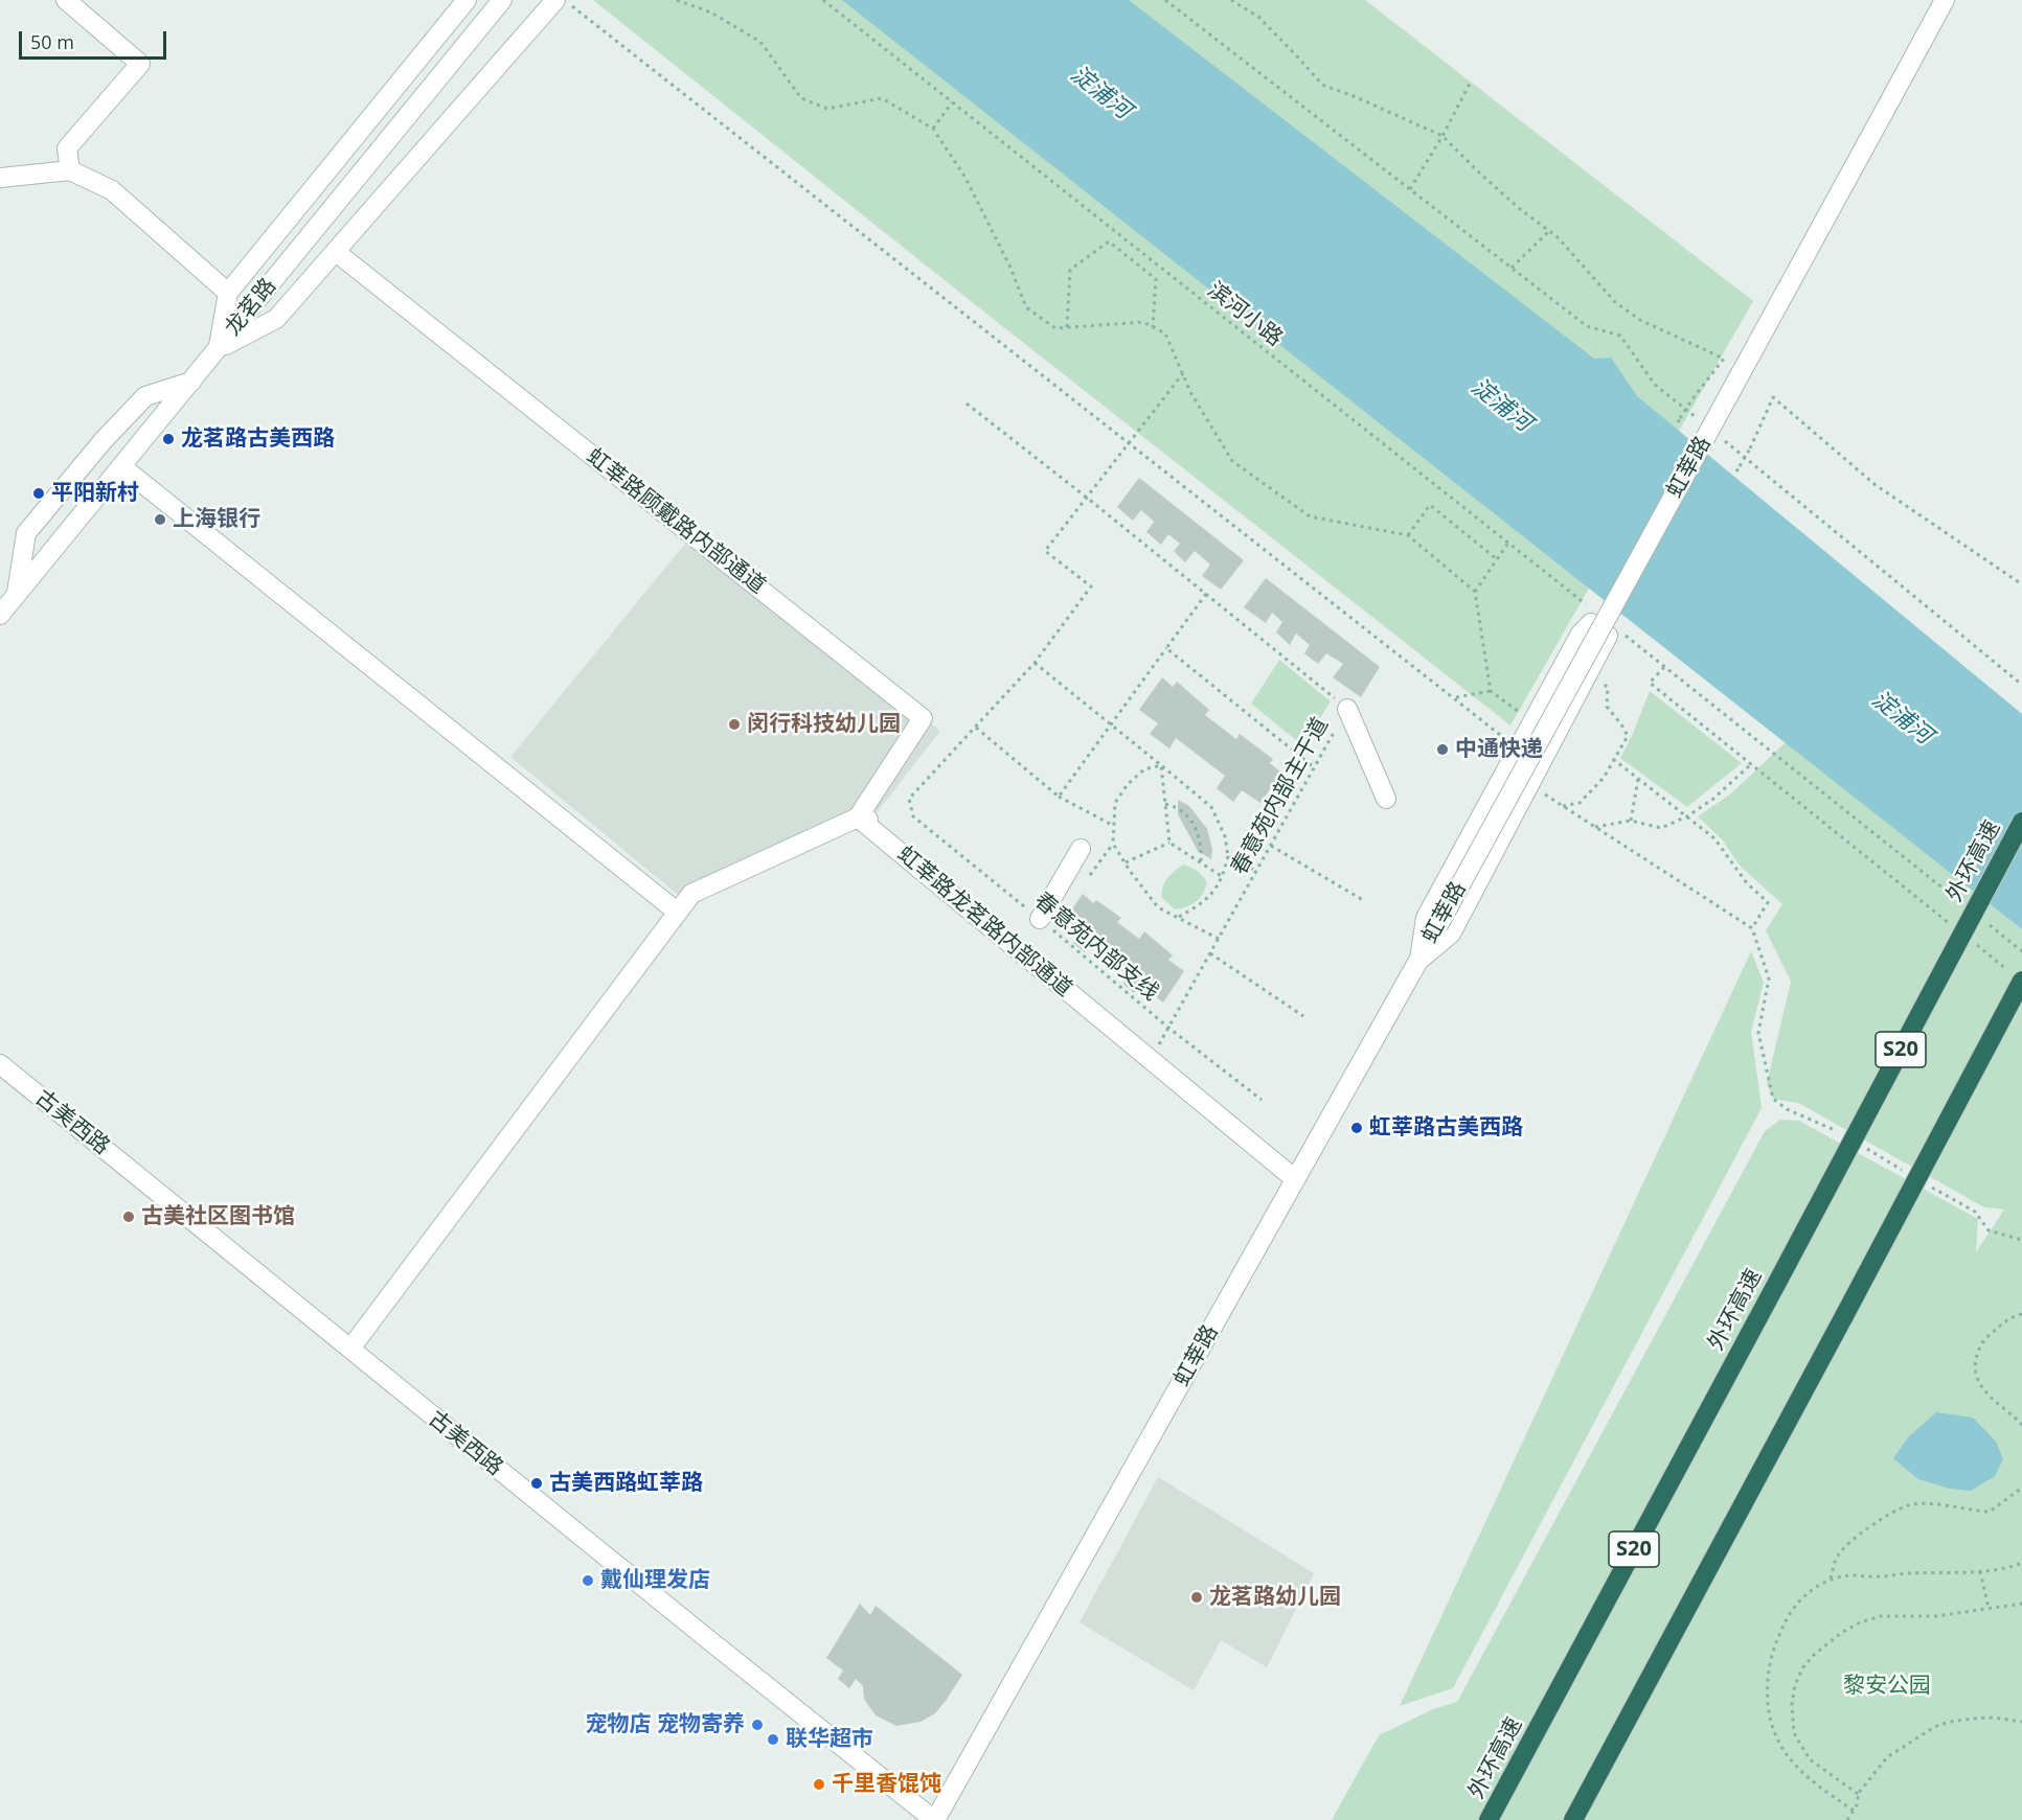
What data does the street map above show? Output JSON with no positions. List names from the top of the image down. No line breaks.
{"streets":{"highway":["外环高速","S20"],"street":["龙茗路","虹莘路","虹莘路顾戴路内部通道","虹莘路龙茗路内部通道","古美西路"],"path":["滨河小路","春意苑内部主干道","春意苑内部支线"]},"crossings":[["虹莘路","虹莘路龙茗路内部通道"],["虹莘路","古美西路"],["虹莘路顾戴路内部通道","虹莘路龙茗路内部通道"],["春意苑内部主干道","虹莘路龙茗路内部通道"],["春意苑内部主干道","春意苑内部支线"]],"water":["淀浦河"],"parks":["黎安公园"],"places":["龙茗路古美西路","平阳新村","上海银行","闵行科技幼儿园","中通快递","虹莘路古美西路","古美社区图书馆","古美西路虹莘路","戴仙理发店","龙茗路幼儿园","宠物店 宠物寄养","联华超市","千里香馄饨"],"scale_bar":"50 m"}
